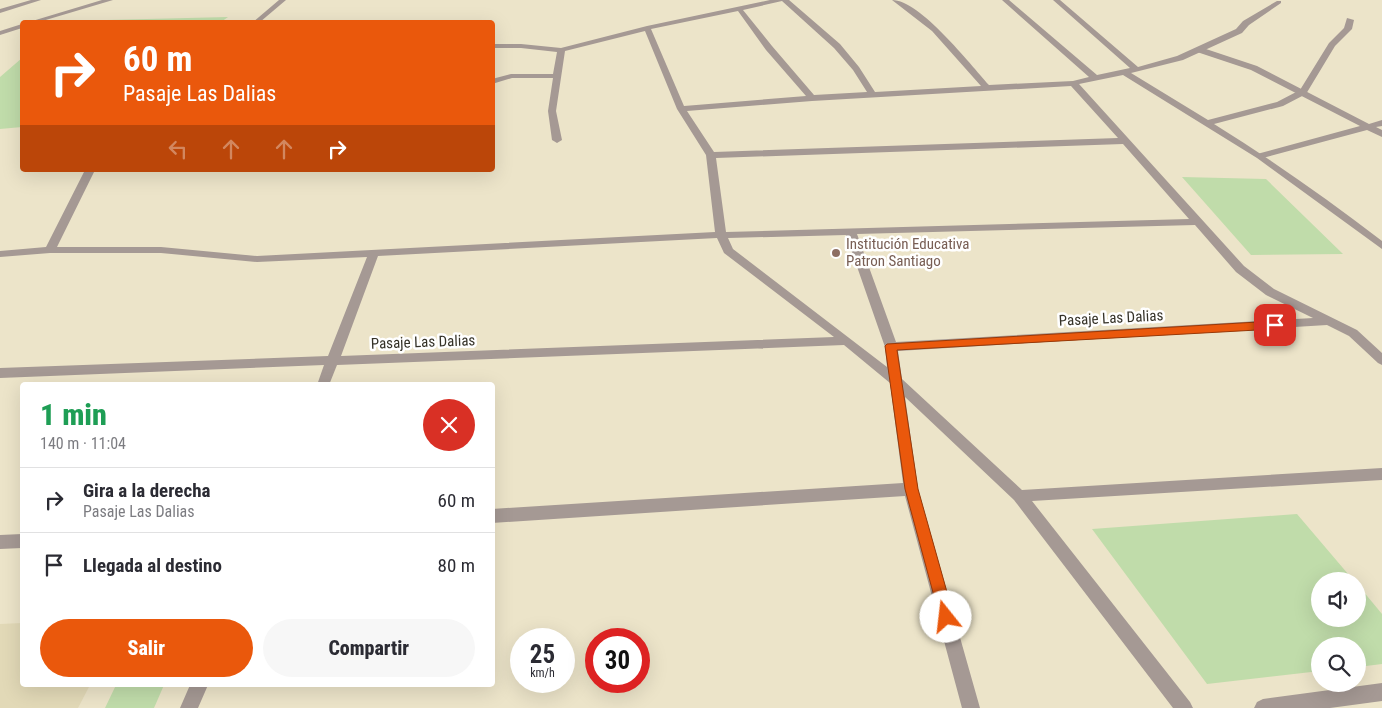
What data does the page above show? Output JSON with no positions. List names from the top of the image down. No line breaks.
{"streets":{"street":["Pasaje Las Dalias"]},"places":["Institución Educativa Patron Santiago"],"page":{"turn":["60 m","Pasaje Las Dalias"],"heading":["1 min","140 m · 11:04"],"list":[{"name":"Gira a la derecha","note":"Pasaje Las Dalias","value":"60 m"},{"name":"Llegada al destino","value":"80 m"}],"buttons":["Salir","Compartir"],"speed":"25 km/h","limit":"30"}}
